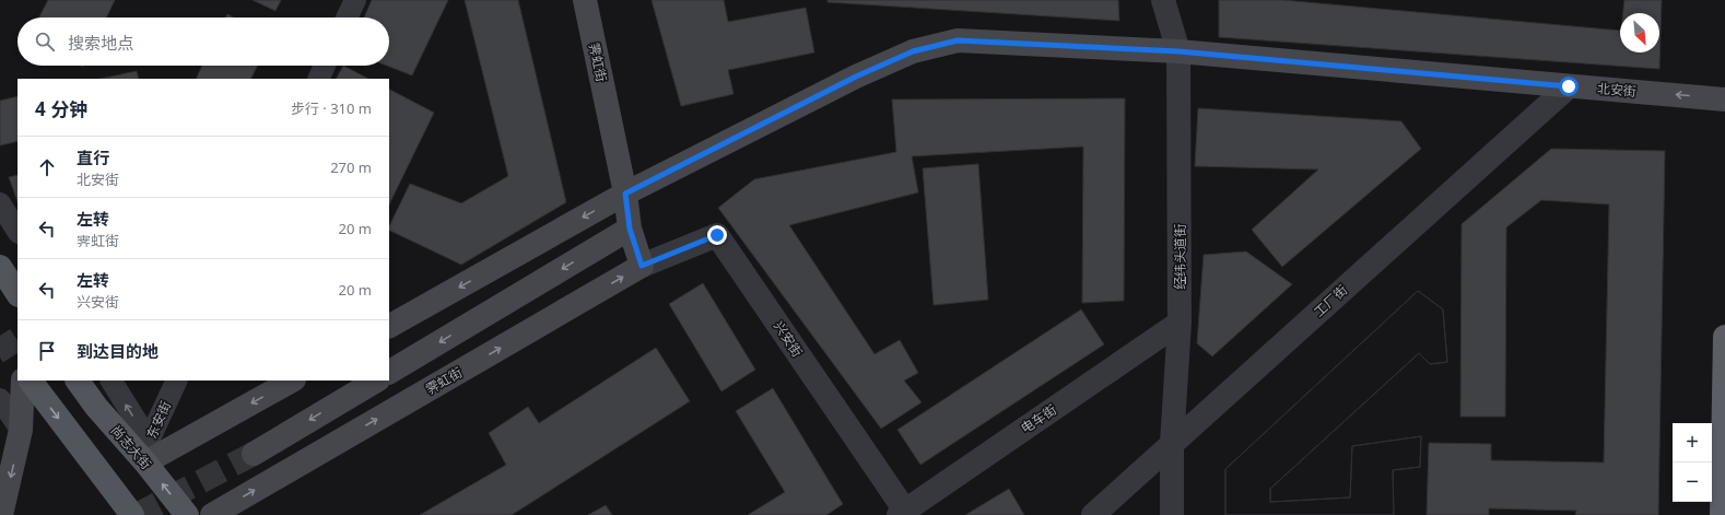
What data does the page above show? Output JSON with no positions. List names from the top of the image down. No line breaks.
{"streets":{"main road":["霁虹街","北安街","尚志大街"],"street":["经纬头道街","工厂街","兴安街","电车街","东安街"]},"crossings":[["霁虹街","北安街"],["霁虹街","兴安街"],["北安街","经纬头道街"],["北安街","工厂街"],["经纬头道街","工厂街"],["经纬头道街","电车街"],["兴安街","电车街"],["东安街","尚志大街"]],"north":"bottom right","page":{"search":"搜索地点","heading":["4 分钟","步行 · 310 m"],"list":[["直行","北安街","270 m"],["左转","霁虹街","20 m"],["左转","兴安街","20 m"],"到达目的地"],"map_buttons":["+","−"]}}
